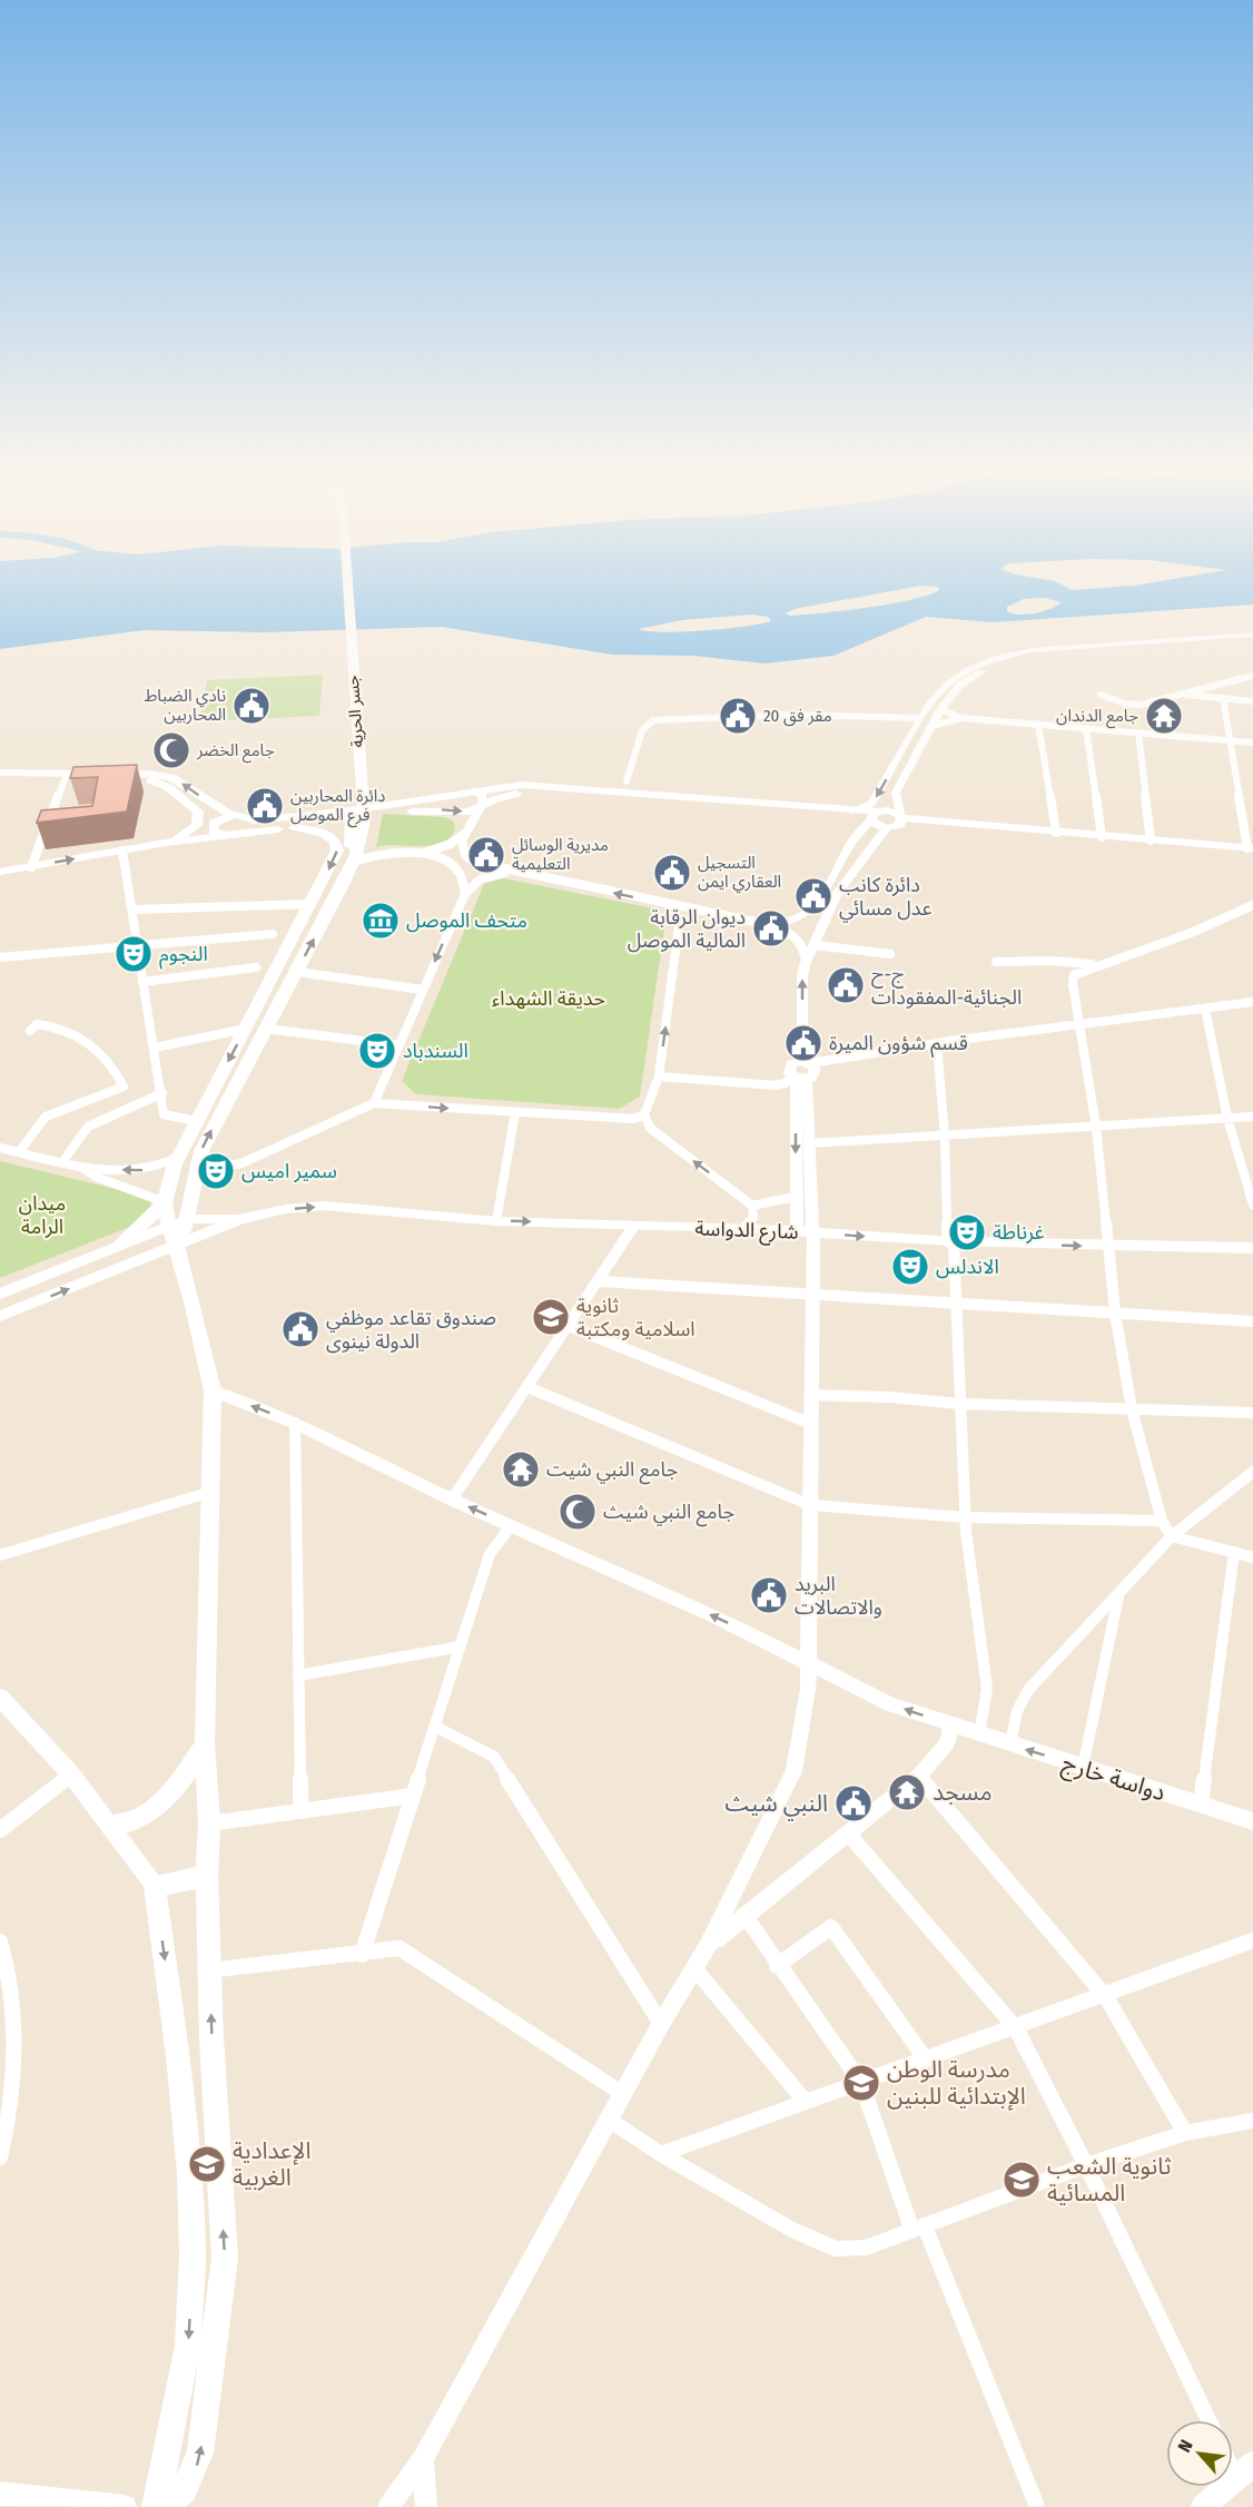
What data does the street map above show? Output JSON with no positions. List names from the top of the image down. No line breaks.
{"streets":{"main road":["جسر الحرية"],"street":["شارع الدواسة","دواسة خارج"]},"crossings":[["جسر الحرية","شارع الدواسة"]],"one_way":["دواسة خارج"],"parks":["حديقة الشهداء","ميدان الرامة"],"places":{"public building":["نادي الضباط المحاربين","مقر فق 20","دائرة المحاربين فرع الموصل","مديرية الوسائل التعليمية","التسجيل العقاري ايمن","دائرة كانب عدل مسائي","ديوان الرقابة المالية الموصل","ج-ح الجنائية-المفقودات","قسم شؤون الميرة","صندوق تقاعد موظفي الدولة نينوى","البريد والاتصالات","النبي شيث"],"temple":["جامع الدندان","جامع النبي شيت","مسجد"],"mosque":["جامع الخضر","جامع النبي شيث"],"museum":["متحف الموصل"],"theatre":["النجوم","السندباد","سمير اميس","غرناطة","الاندلس"],"school or university":["ثانوية اسلامية ومكتبة","مدرسة الوطن الإبتدائية للبنين","الإعدادية الغربية","ثانوية الشعب المسائية"]},"north":"top left"}
